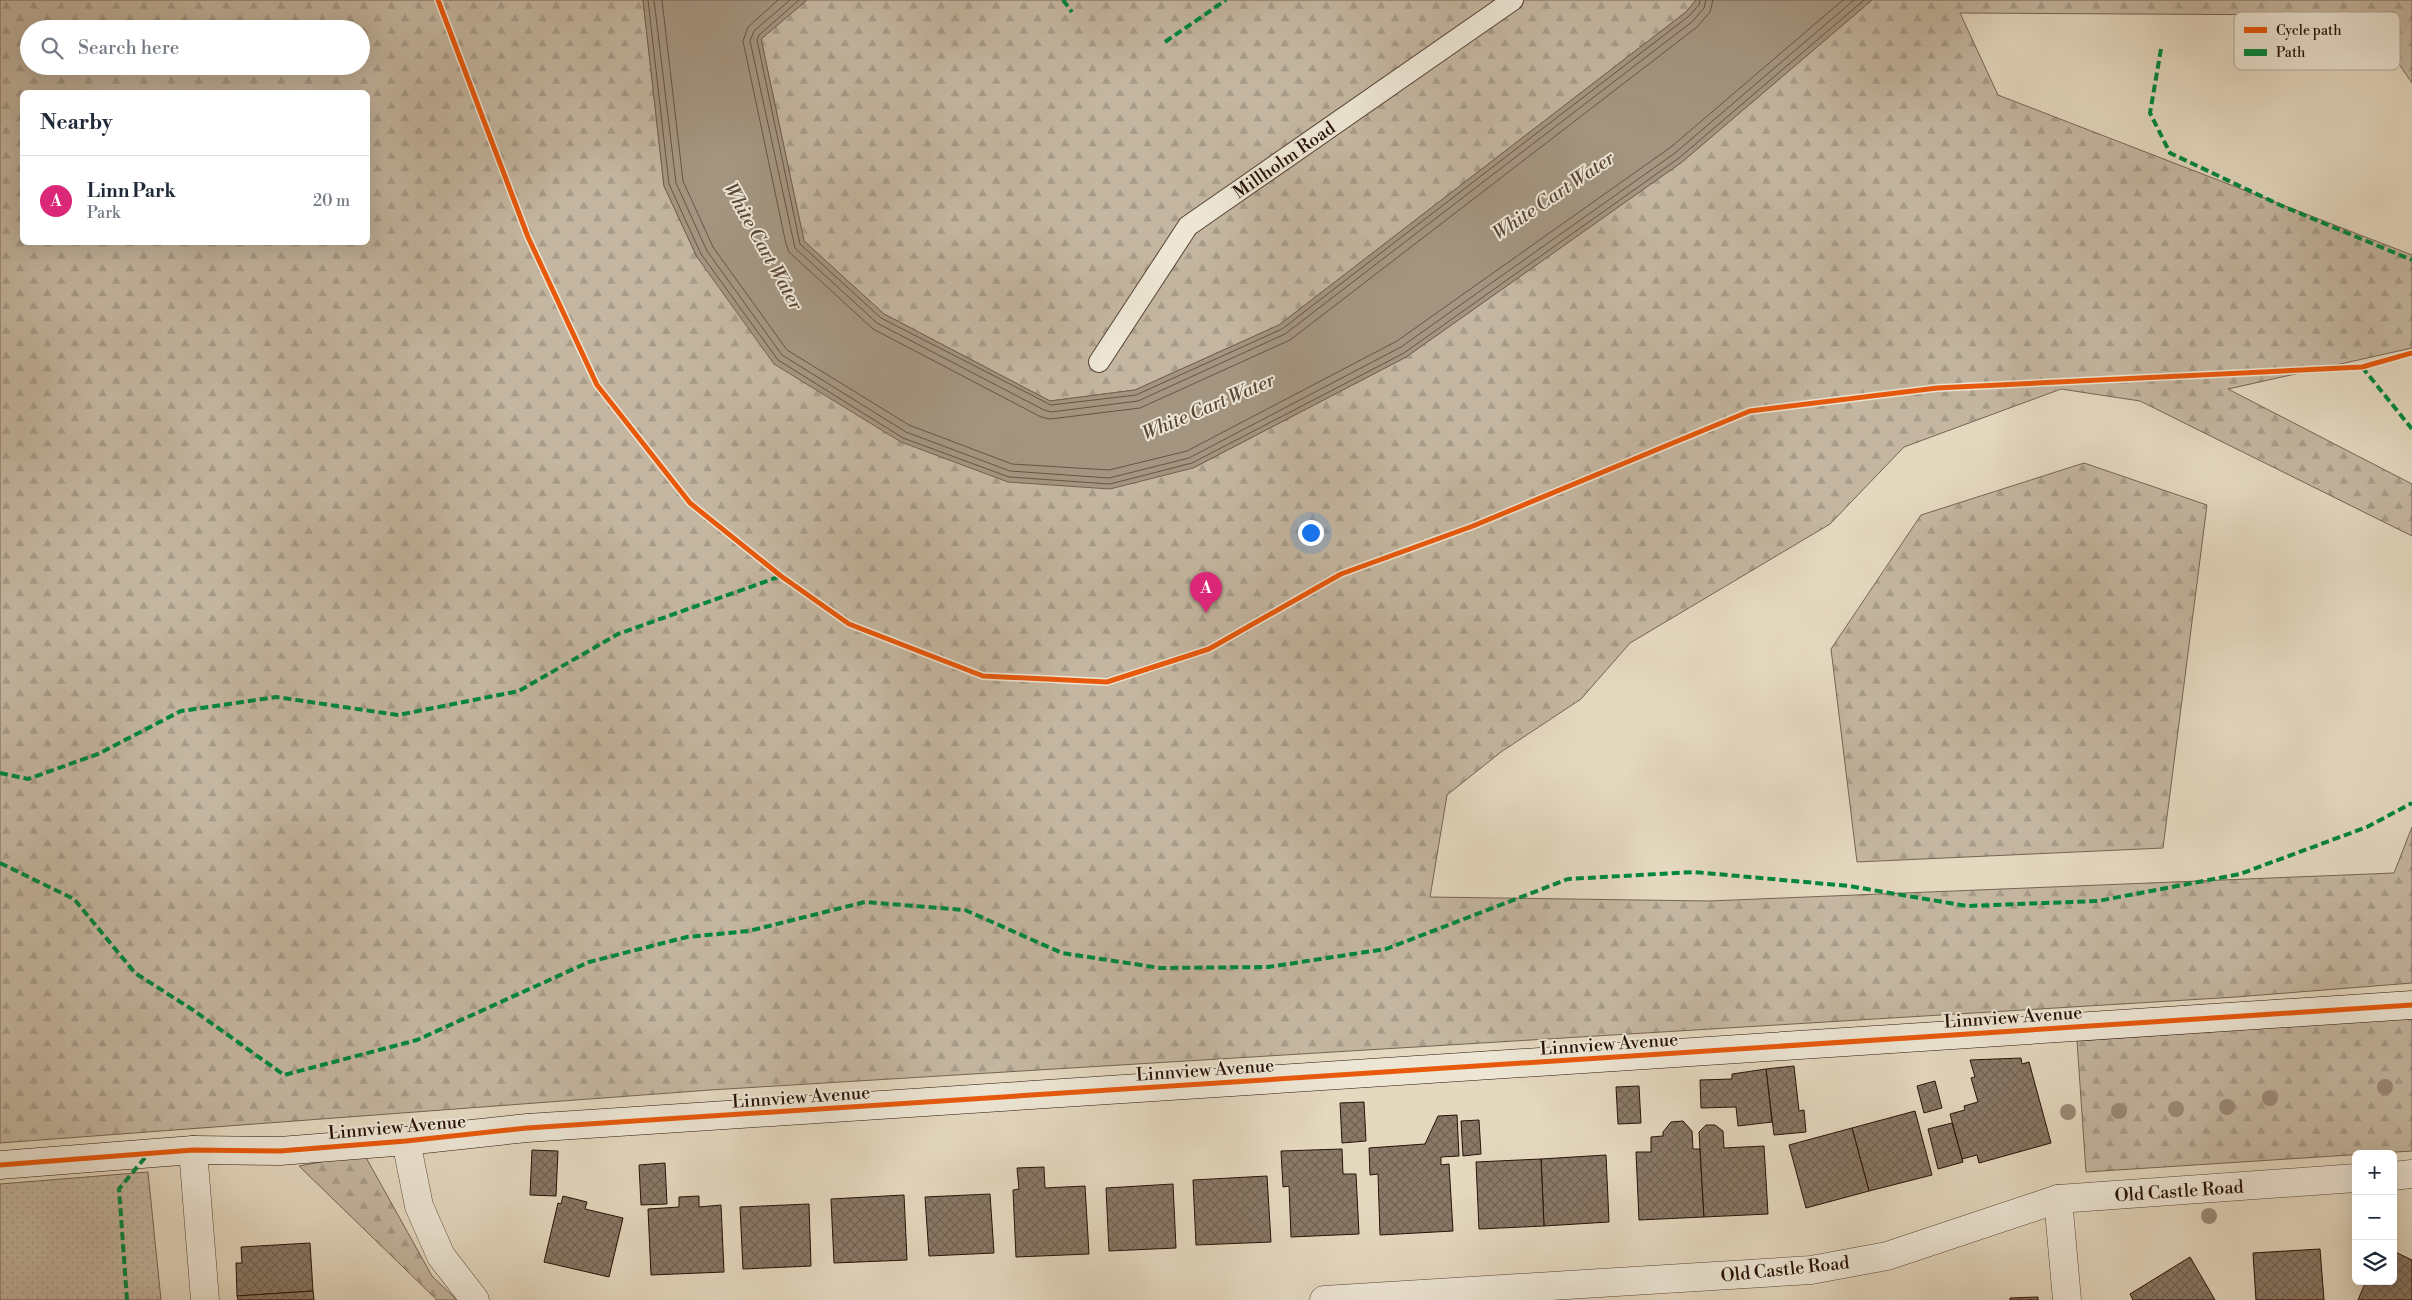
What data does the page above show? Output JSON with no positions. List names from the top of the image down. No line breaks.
{"streets":{"street":["Linnview Avenue","Old Castle Road"],"lane":["Millholm Road"]},"water":["White Cart Water"],"legend":["Cycle path","Path"],"page":{"search":"Search here","heading":"Nearby","list":[{"mark":"A","name":"Linn Park","note":"Park","value":"20 m"}],"pins":"A","map_buttons":["+","−"]}}
